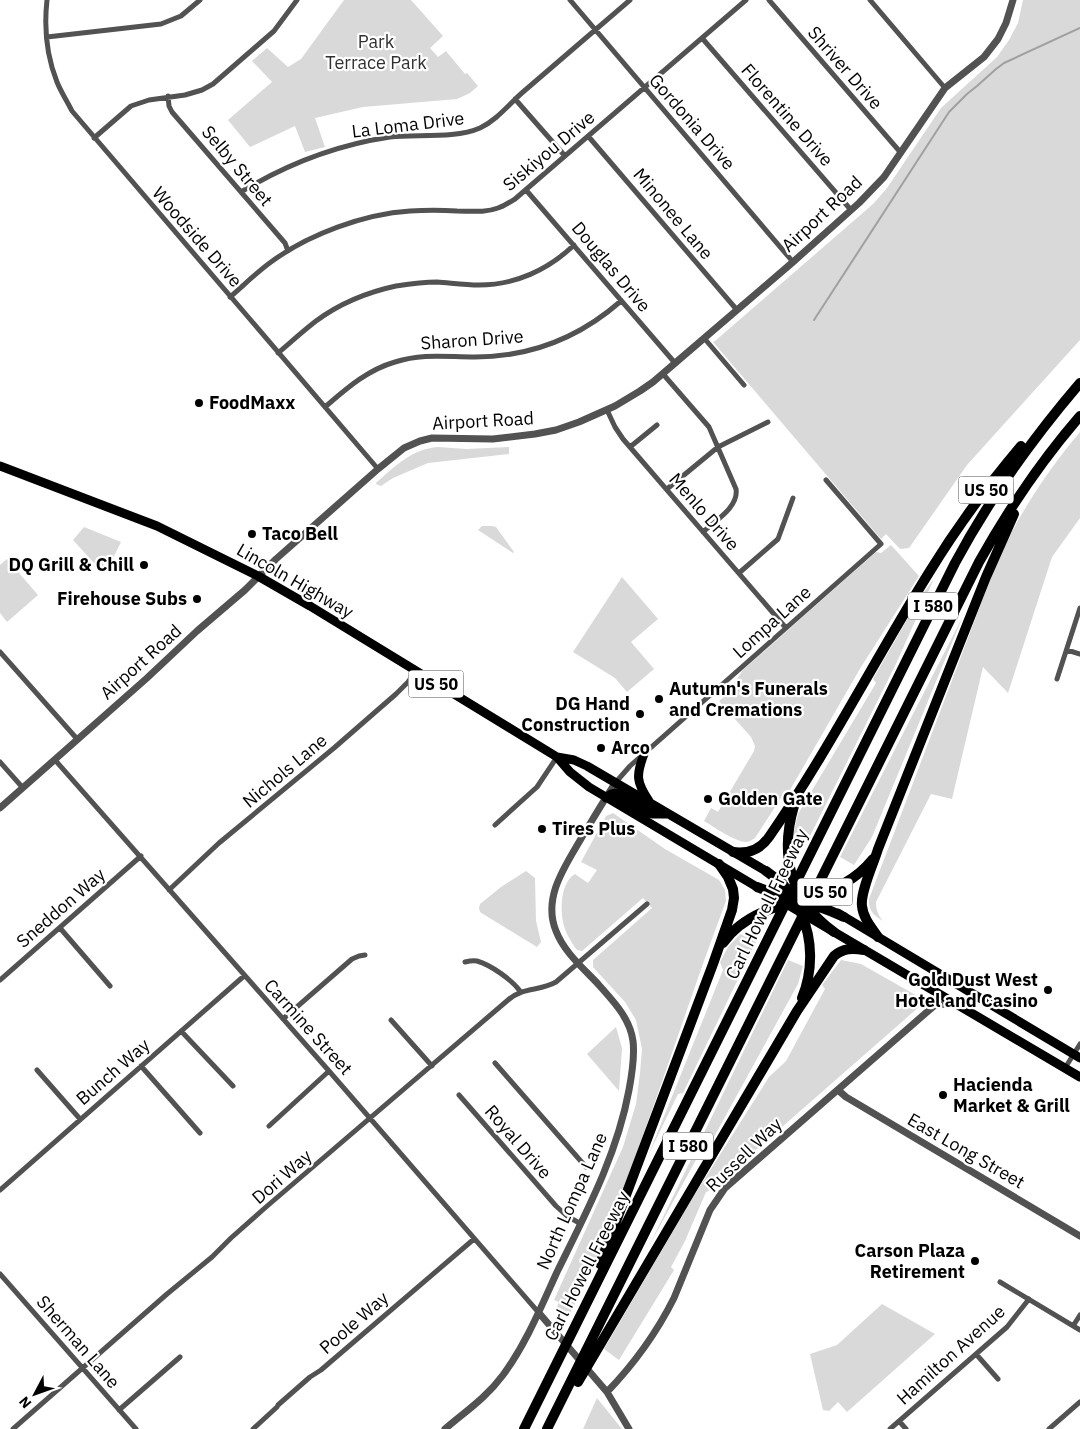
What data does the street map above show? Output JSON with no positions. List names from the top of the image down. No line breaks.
{"streets":{"highway":["US 50","I 580","Carl Howell Freeway"],"main road":["Lincoln Highway"],"street":["Shriver Drive","Florentine Drive","Gordonia Drive","La Loma Drive","Siskiyou Drive","Selby Street","Minonee Lane","Airport Road","Woodside Drive","Douglas Drive","Sharon Drive","Menlo Drive","Lompa Lane","Nichols Lane","Sneddon Way","Carmine Street","Bunch Way","Royal Drive","East Long Street","Russell Way","Dori Way","North Lompa Lane","Poole Way","Sherman Lane","Hamilton Avenue"]},"crossings":[["Shriver Drive","Airport Road"],["Florentine Drive","Siskiyou Drive"],["Florentine Drive","Airport Road"],["Gordonia Drive","La Loma Drive"],["Gordonia Drive","Siskiyou Drive"],["Gordonia Drive","Airport Road"],["La Loma Drive","Selby Street"],["Siskiyou Drive","Selby Street"],["Siskiyou Drive","Minonee Lane"],["Siskiyou Drive","Woodside Drive"],["Siskiyou Drive","Douglas Drive"],["Minonee Lane","Airport Road"],["Airport Road","Woodside Drive"],["Airport Road","Douglas Drive"],["Airport Road","Menlo Drive"],["Airport Road","Lincoln Highway"],["Airport Road","Carmine Street"],["Woodside Drive","Sharon Drive"],["Douglas Drive","Sharon Drive"],["US 50","Lincoln Highway"],["US 50","Lompa Lane"],["US 50","Carl Howell Freeway"],["US 50","North Lompa Lane"],["Menlo Drive","Lompa Lane"],["Lincoln Highway","Lompa Lane"],["Lincoln Highway","Nichols Lane"],["Lincoln Highway","North Lompa Lane"],["Lompa Lane","North Lompa Lane"],["Nichols Lane","Carmine Street"],["Sneddon Way","Carmine Street"],["Carmine Street","Bunch Way"],["Carmine Street","Dori Way"],["Carmine Street","North Lompa Lane"],["Carmine Street","Poole Way"],["Royal Drive","North Lompa Lane"],["East Long Street","Russell Way"],["Dori Way","North Lompa Lane"],["Dori Way","Sherman Lane"]],"parks":["Park Terrace Park"],"places":["FoodMaxx","Taco Bell","DQ Grill & Chill","Firehouse Subs","Autumn's Funerals and Cremations","DG Hand Construction","Arco","Golden Gate","Tires Plus","Gold Dust West Hotel and Casino","Hacienda Market & Grill","Carson Plaza Retirement"],"north":"bottom left"}
